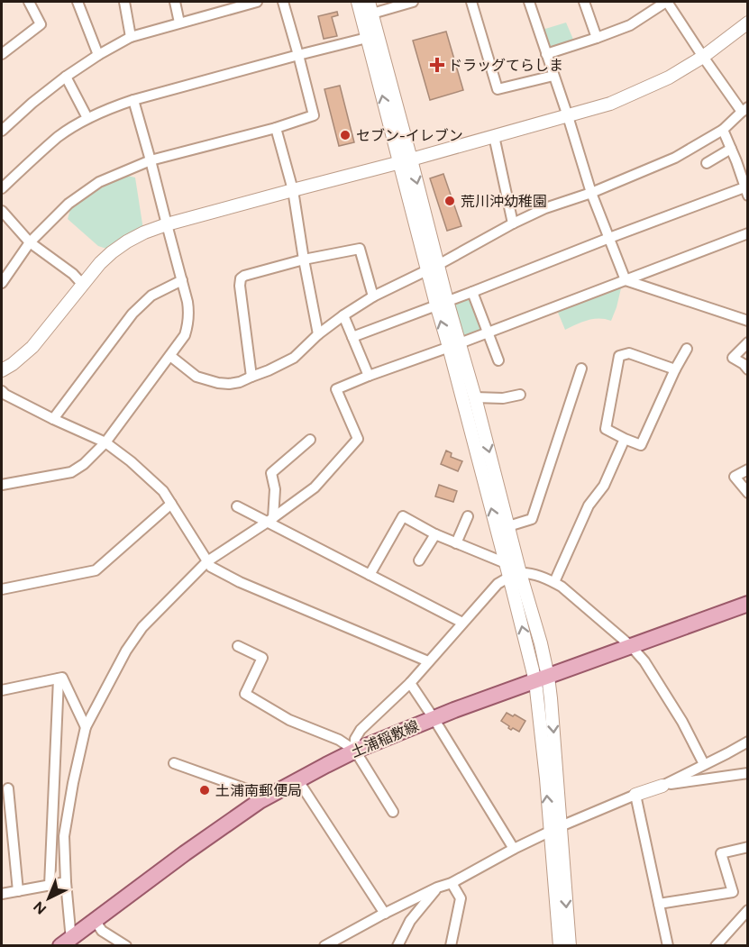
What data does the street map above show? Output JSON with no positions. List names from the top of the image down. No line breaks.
{"streets":{"main road":["土浦稲敷線"]},"places":{"health":["ドラッグてらしま"],"other":["セブン-イレブン","荒川沖幼稚園","土浦南郵便局"]},"north":"bottom left"}
